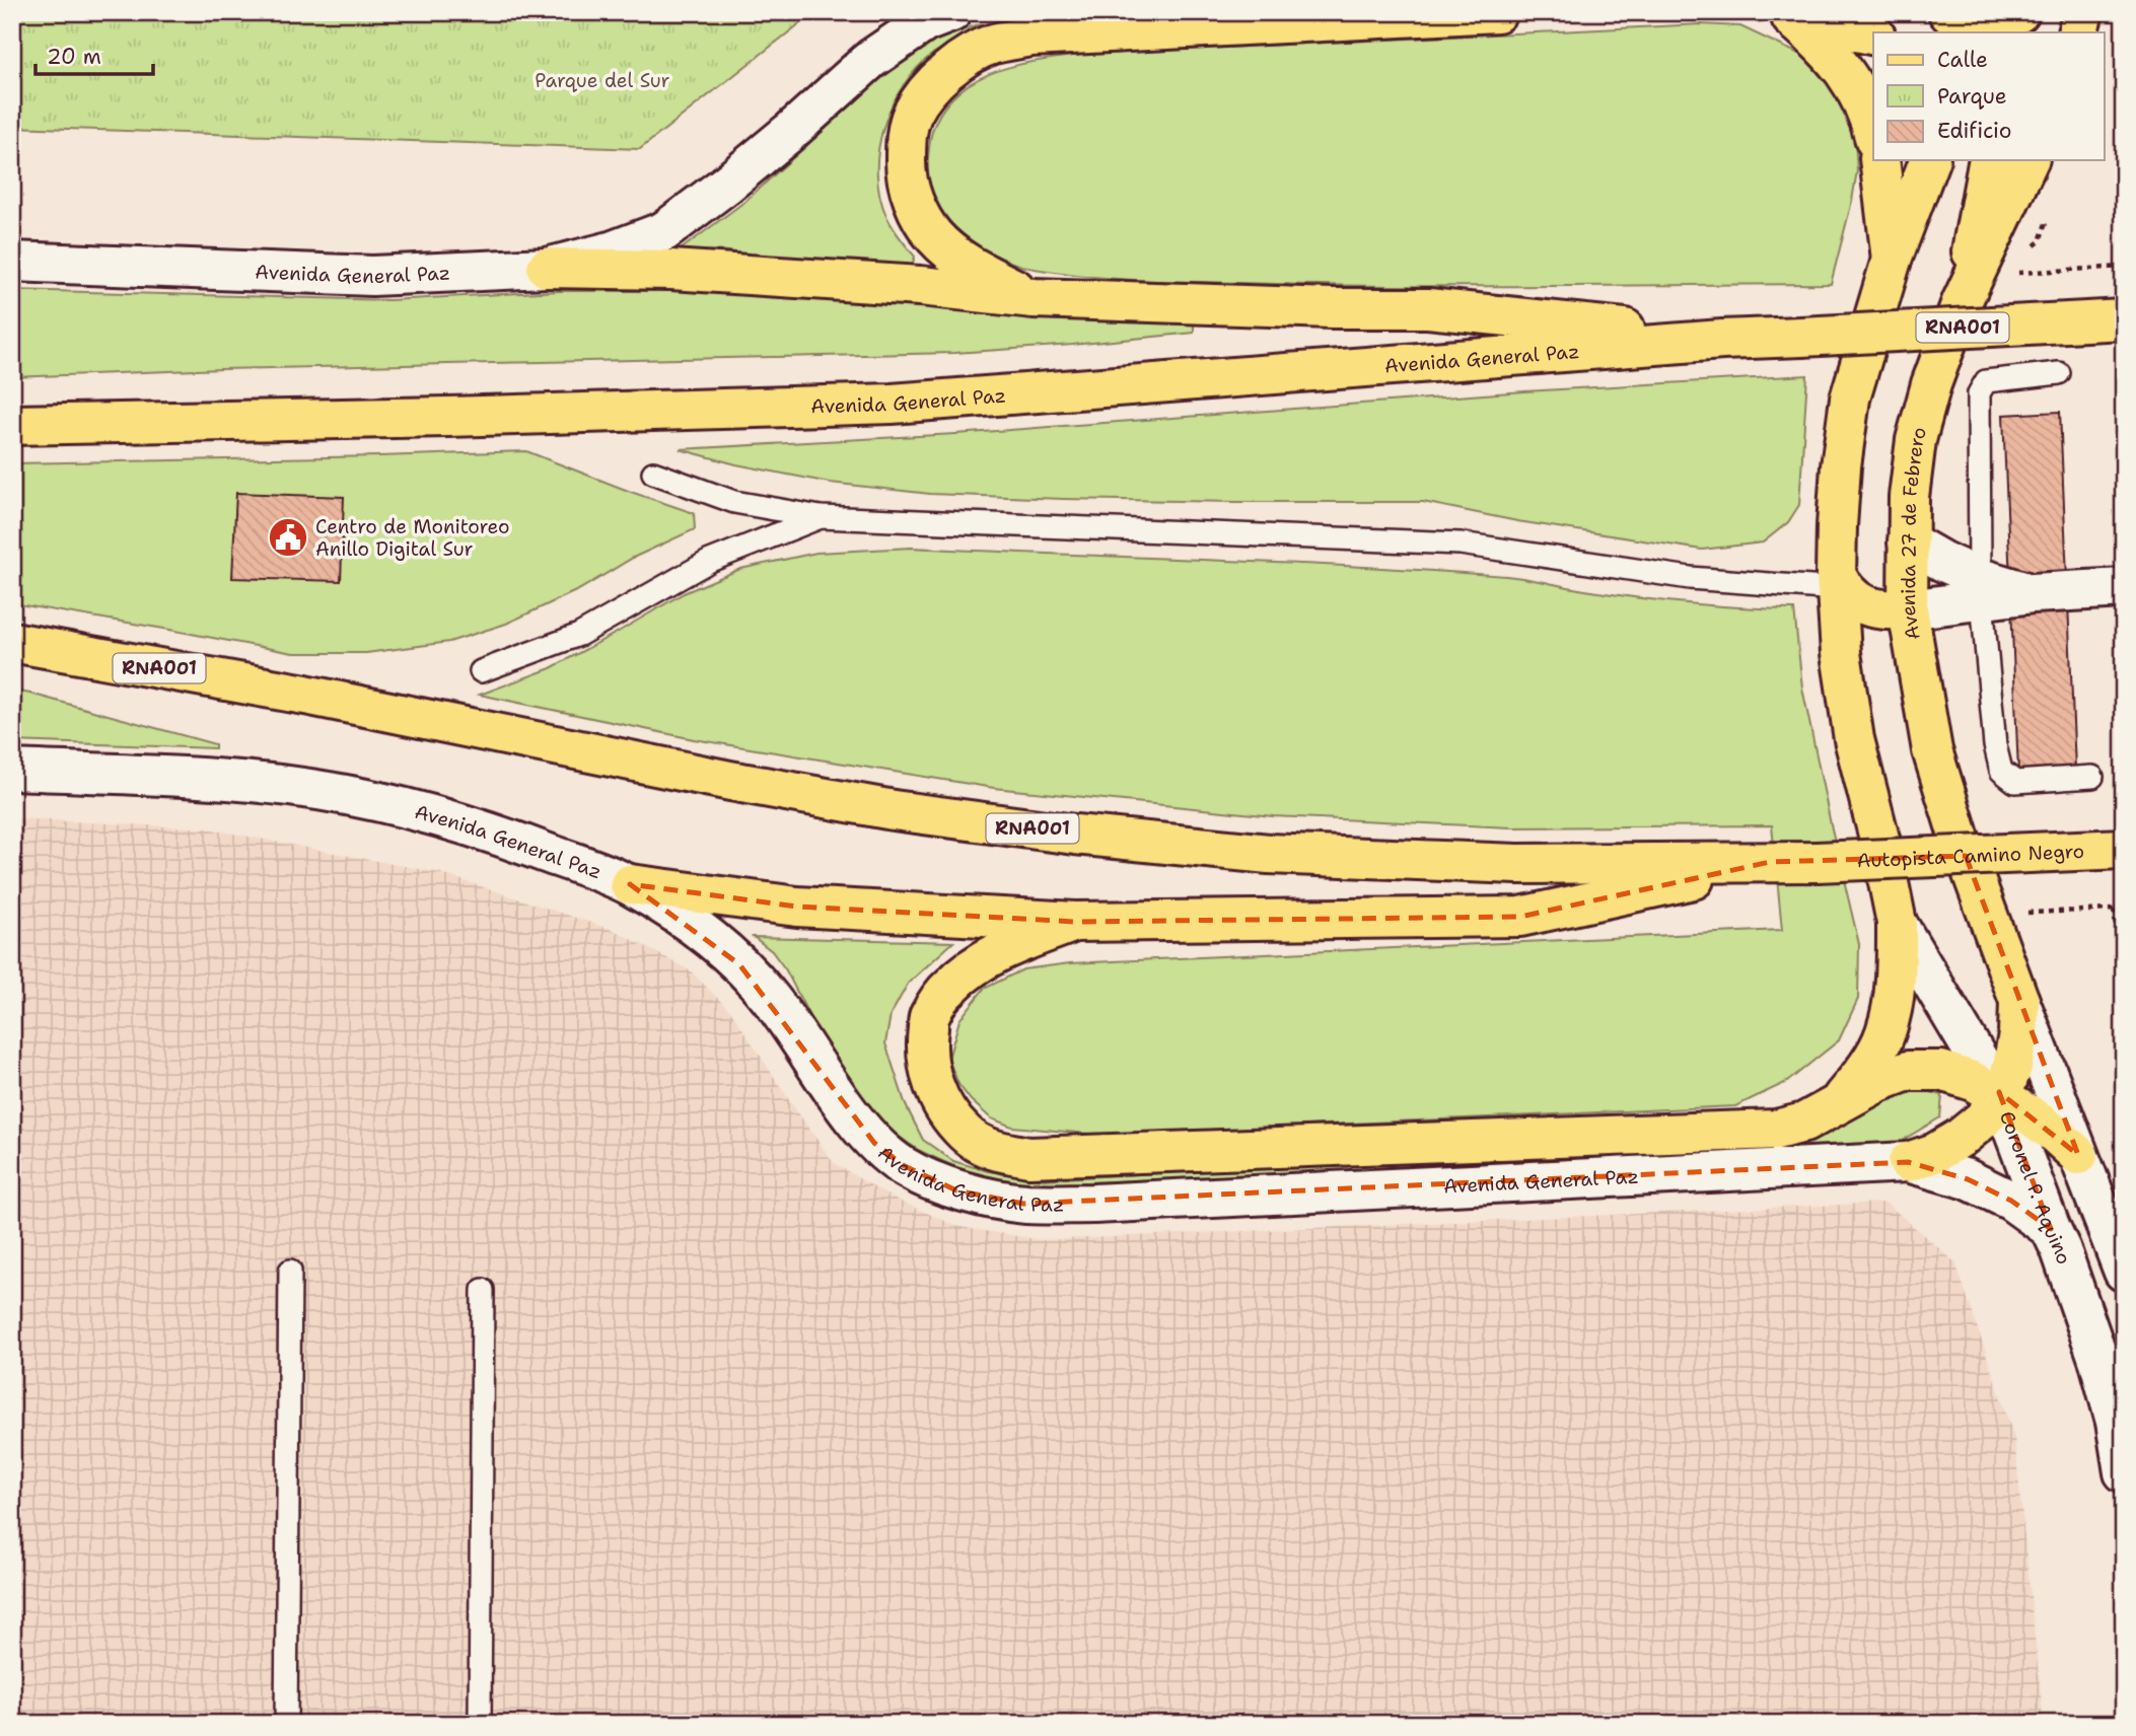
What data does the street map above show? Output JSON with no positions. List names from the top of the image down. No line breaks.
{"streets":{"main road":["Avenida General Paz","RNA001","Avenida 27 de Febrero","Autopista Camino Negro"],"street":["Coronel P. Aquino"]},"crossings":[["Avenida General Paz","Coronel P. Aquino"],["RNA001","Autopista Camino Negro"]],"parks":["Parque del Sur"],"places":{"public building":["Centro de Monitoreo Anillo Digital Sur"]},"legend":["Calle","Parque","Edificio"],"scale_bar":"20 m"}
